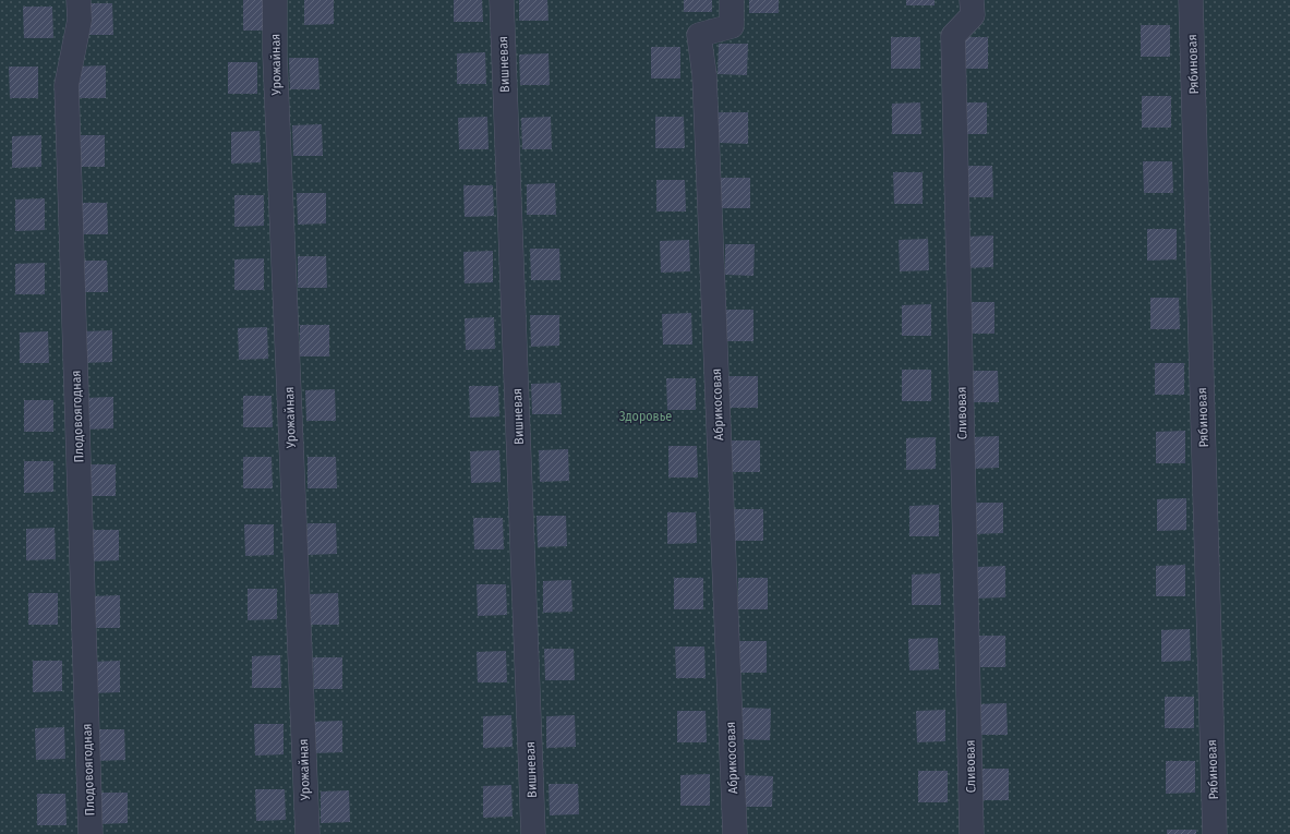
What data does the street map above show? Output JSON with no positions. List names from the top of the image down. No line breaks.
{"streets":{"street":["Урожайная","Вишневая","Рябиновая","Абрикосовая","Сливовая","Плодовоягодная"]},"parks":["Здоровье"]}
